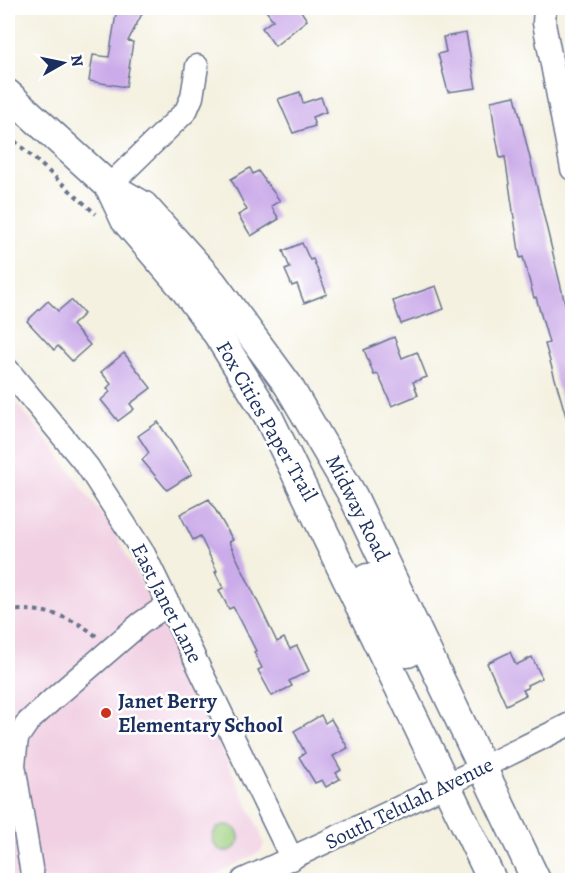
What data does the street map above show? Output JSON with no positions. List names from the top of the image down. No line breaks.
{"streets":{"main road":["Midway Road"],"street":["East Janet Lane","South Telulah Avenue"]},"crossings":[["Midway Road","South Telulah Avenue"],["East Janet Lane","South Telulah Avenue"]],"places":["Janet Berry Elementary School"],"north":"right"}
